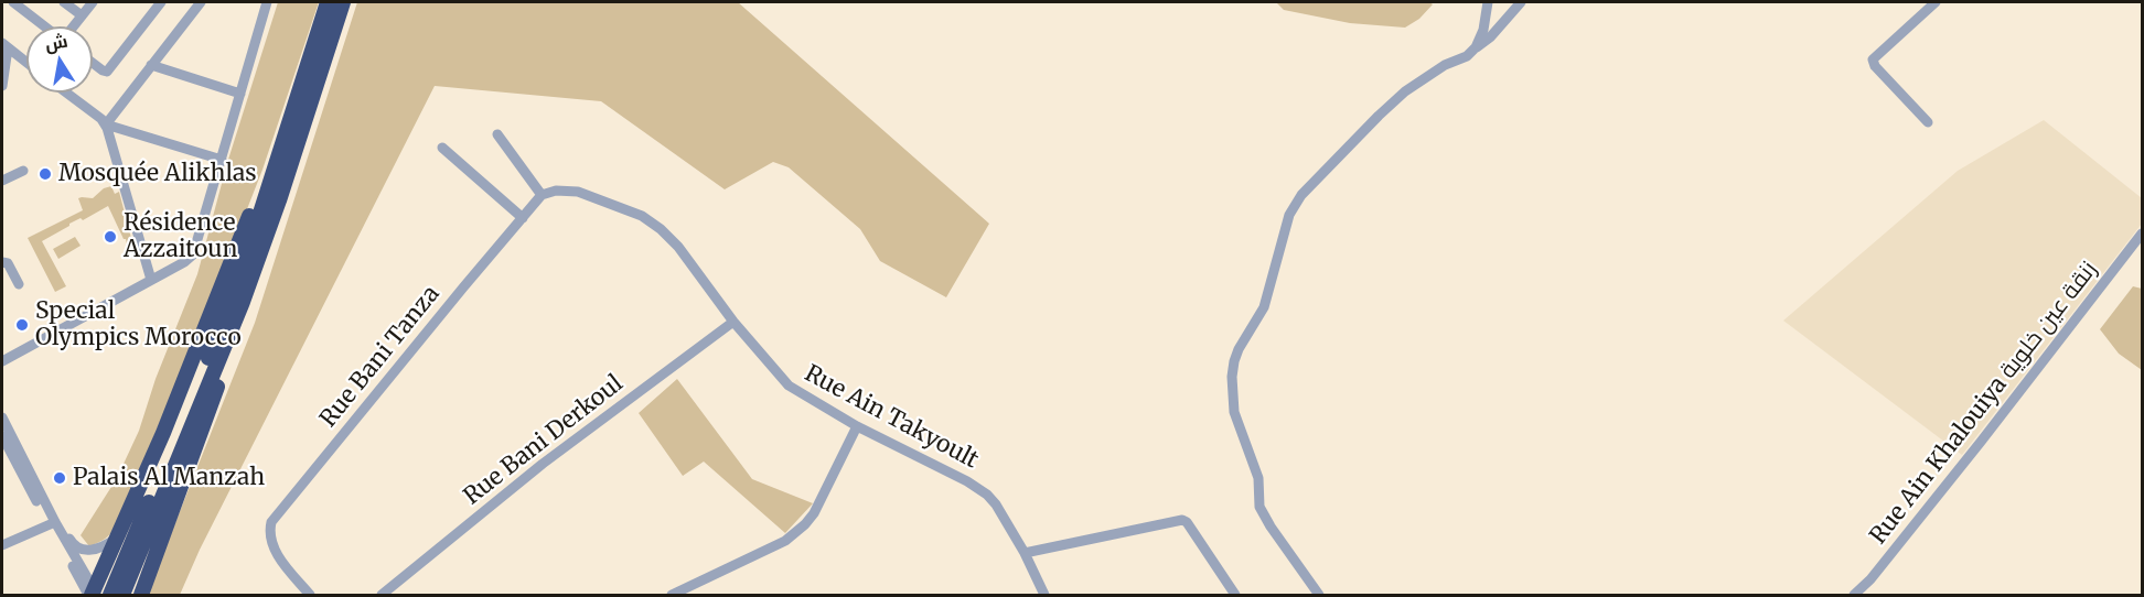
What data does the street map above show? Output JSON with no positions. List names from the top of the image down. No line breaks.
{"streets":{"street":["Rue Bani Tanza","Rue Ain Khalouiya زنقة عين خلوية","Rue Ain Takyoult","Rue Bani Derkoul"]},"crossings":[["Rue Bani Tanza","Rue Ain Takyoult"],["Rue Ain Takyoult","Rue Bani Derkoul"]],"places":["Mosquée Alikhlas","Résidence Azzaitoun","Special Olympics Morocco","Palais Al Manzah"],"north":"top"}
